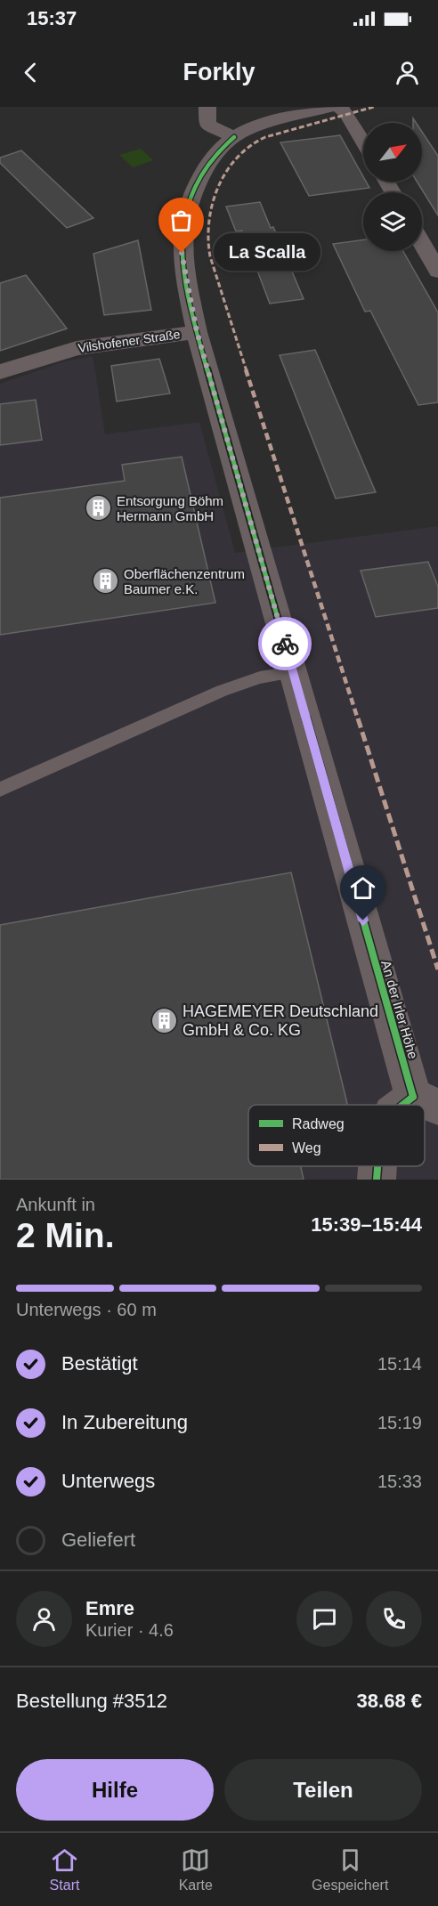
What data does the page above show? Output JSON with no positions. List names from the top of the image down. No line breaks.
{"streets":{"street":["Vilshofener Straße","An der Irler Höhe"]},"crossings":[["Vilshofener Straße","An der Irler Höhe"]],"places":{"other":["La Scalla"],"building":["Entsorgung Böhm Hermann GmbH","Oberflächenzentrum Baumer e.K.","HAGEMEYER Deutschland GmbH & Co. KG"]},"legend":["Radweg","Weg"],"north":"top right","page":{"status":"15:37","header":"Forkly","bubble":"La Scalla","heading":["2 Min.","Ankunft in","15:39–15:44"],"panel":["Emre","Kurier · 4.6","Bestellung #3512","38.68 €"],"bar":"Unterwegs · 60 m","list":[["Bestätigt","15:14"],["In Zubereitung","15:19"],["Unterwegs","15:33"],"Geliefert"],"buttons":["Hilfe","Teilen"],"tabs":["Start","Karte","Gespeichert"]}}
